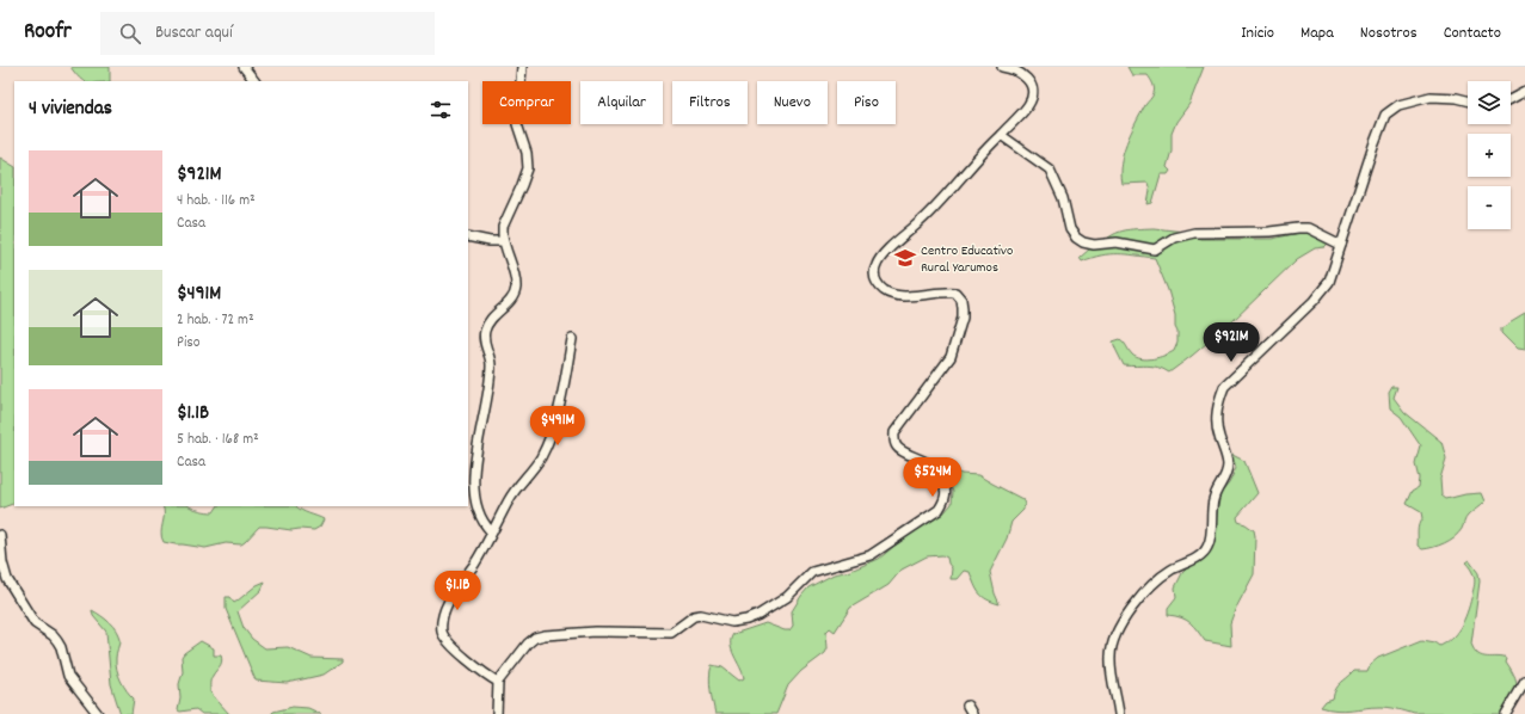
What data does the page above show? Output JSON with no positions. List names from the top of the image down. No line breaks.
{"places":{"school or university":["Centro Educativo Rural Yarumos"]},"page":{"header":"Roofr","search":"Buscar aquí","nav":["Inicio","Mapa","Nosotros","Contacto"],"map_buttons":["+","−"],"chip":["Comprar","Alquilar","Filtros","Nuevo","Piso"],"heading":"4 viviendas","list":[{"name":"$921M","note":"4 hab. · 116 m² · Casa"},{"name":"$491M","note":"2 hab. · 72 m² · Piso"},{"name":"$1.1B","note":"5 hab. · 168 m² · Casa"}],"price":["$921M","$491M","$524M","$1.1B"]}}
